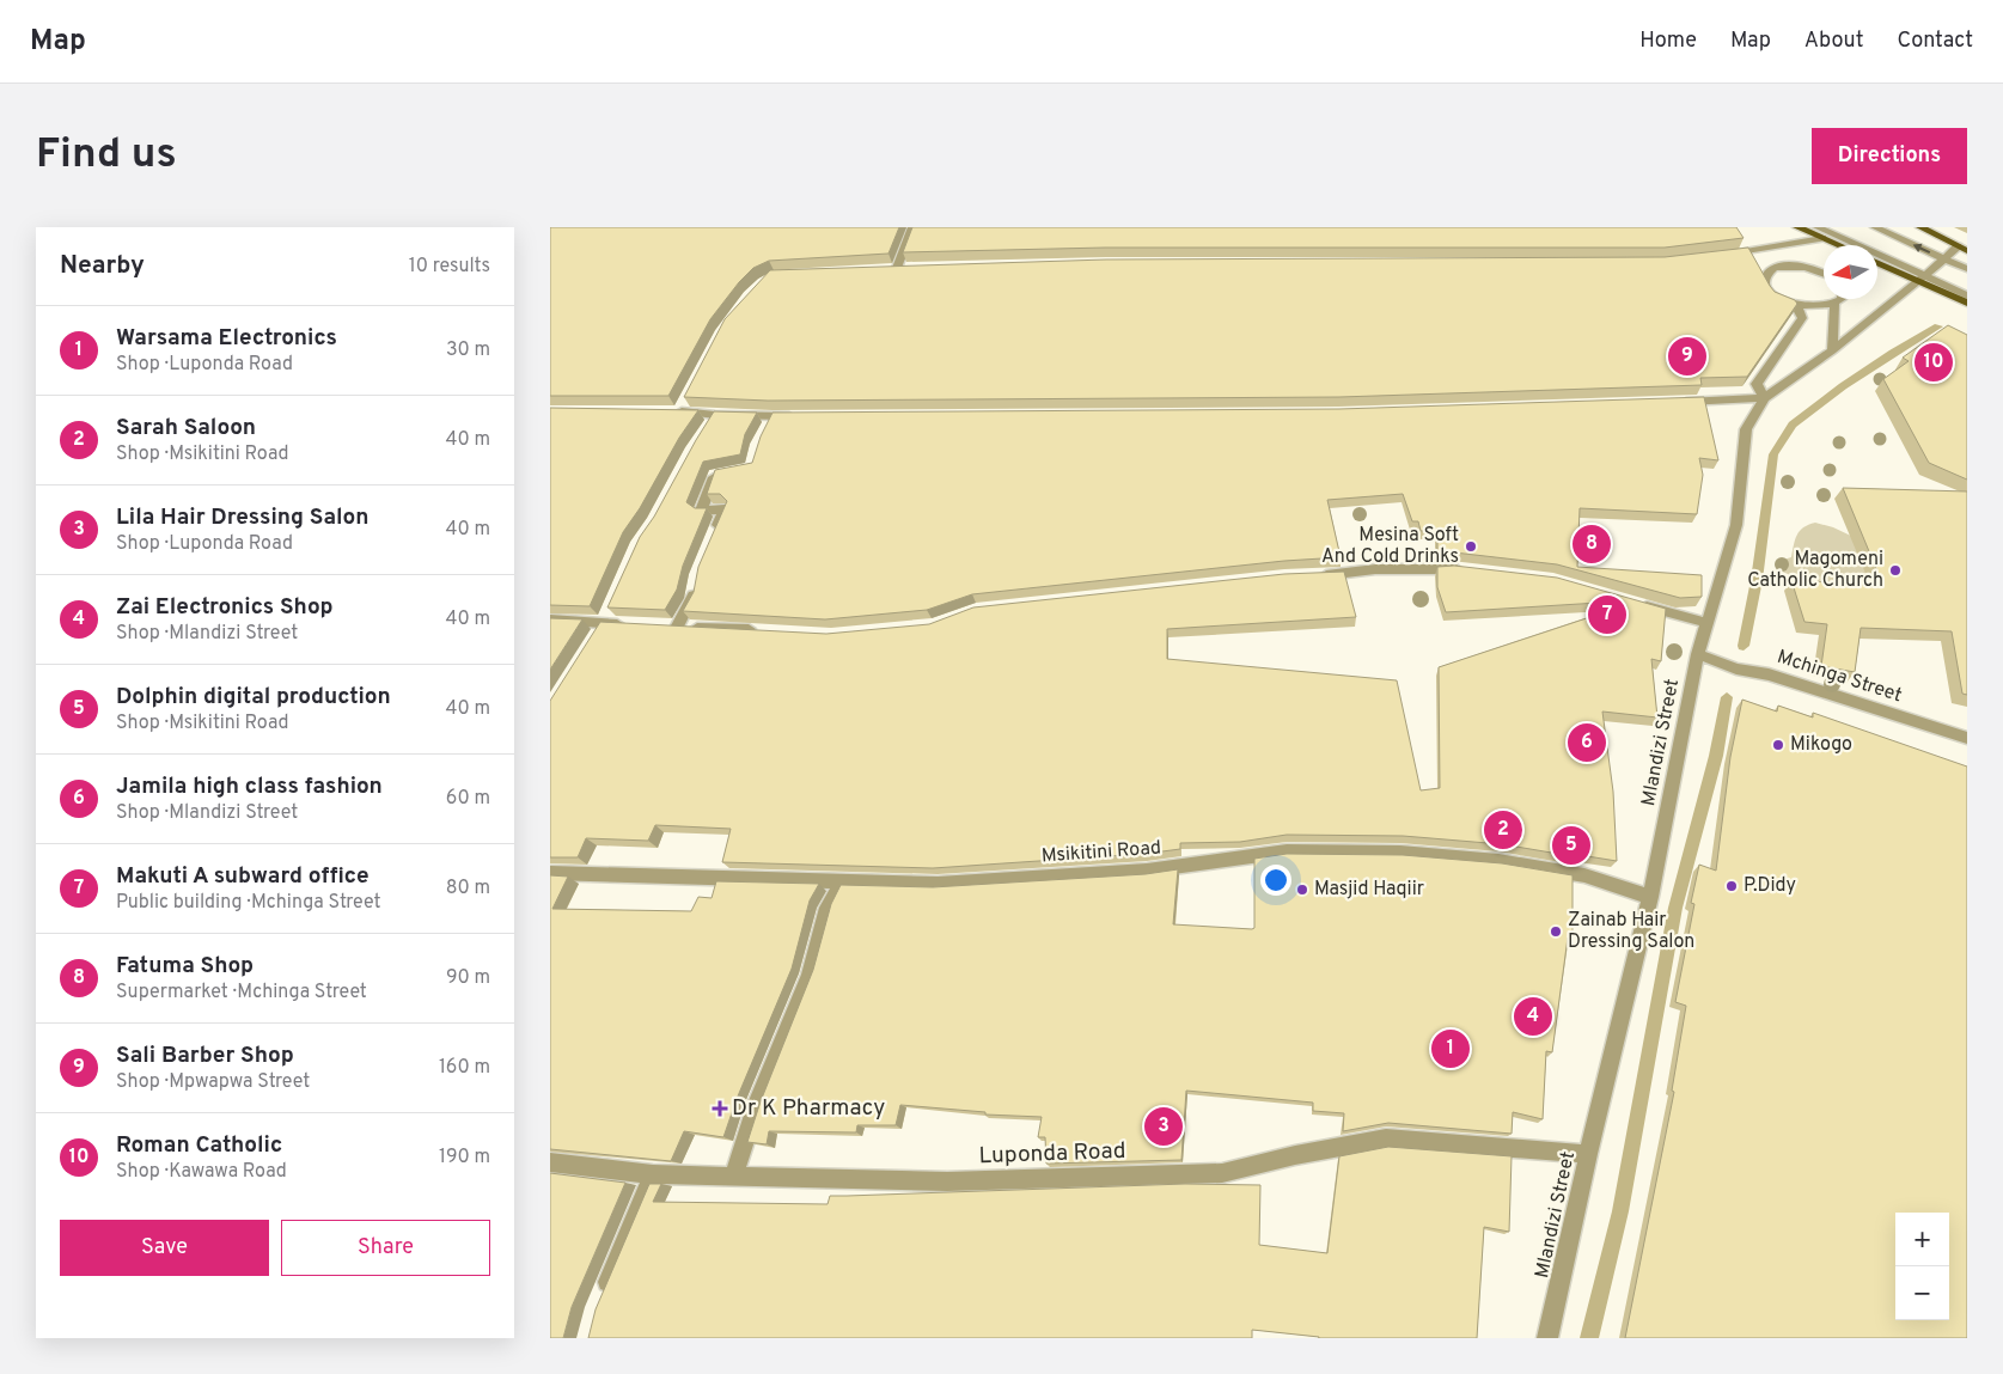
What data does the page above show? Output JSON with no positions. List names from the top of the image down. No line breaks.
{"streets":{"street":["Mchinga Street","Mlandizi Street","Msikitini Road","Luponda Road"]},"crossings":[["Mchinga Street","Mlandizi Street"],["Mlandizi Street","Msikitini Road"],["Mlandizi Street","Luponda Road"]],"places":{"other":["Mesina Soft And Cold Drinks","Magomeni Catholic Church","Mikogo","P.Didy","Masjid Haqiir","Zainab Hair Dressing Salon"],"health":["Dr K Pharmacy"]},"north":"left","page":{"header":"Map","nav":["Home","Map","About","Contact"],"buttons":["Directions",["Save","Share"]],"title":"Find us","heading":["Nearby","10 results"],"list":[{"mark":"1","name":"Warsama Electronics","note":"Shop · Luponda Road","value":"30 m"},{"mark":"2","name":"Sarah Saloon","note":"Shop · Msikitini Road","value":"40 m"},{"mark":"3","name":"Lila Hair Dressing Salon","note":"Shop · Luponda Road","value":"40 m"},{"mark":"4","name":"Zai Electronics Shop","note":"Shop · Mlandizi Street","value":"40 m"},{"mark":"5","name":"Dolphin digital production","note":"Shop · Msikitini Road","value":"40 m"},{"mark":"6","name":"Jamila high class fashion","note":"Shop · Mlandizi Street","value":"60 m"},{"mark":"7","name":"Makuti A subward office","note":"Public building · Mchinga Street","value":"80 m"},{"mark":"8","name":"Fatuma Shop","note":"Supermarket · Mchinga Street","value":"90 m"},{"mark":"9","name":"Sali Barber Shop","note":"Shop · Mpwapwa Street","value":"160 m"},{"mark":"10","name":"Roman Catholic","note":"Shop · Kawawa Road","value":"190 m"}],"pins":["9","10","8","7","6","2","5","4","1","3"],"map_buttons":["+","−"]}}
